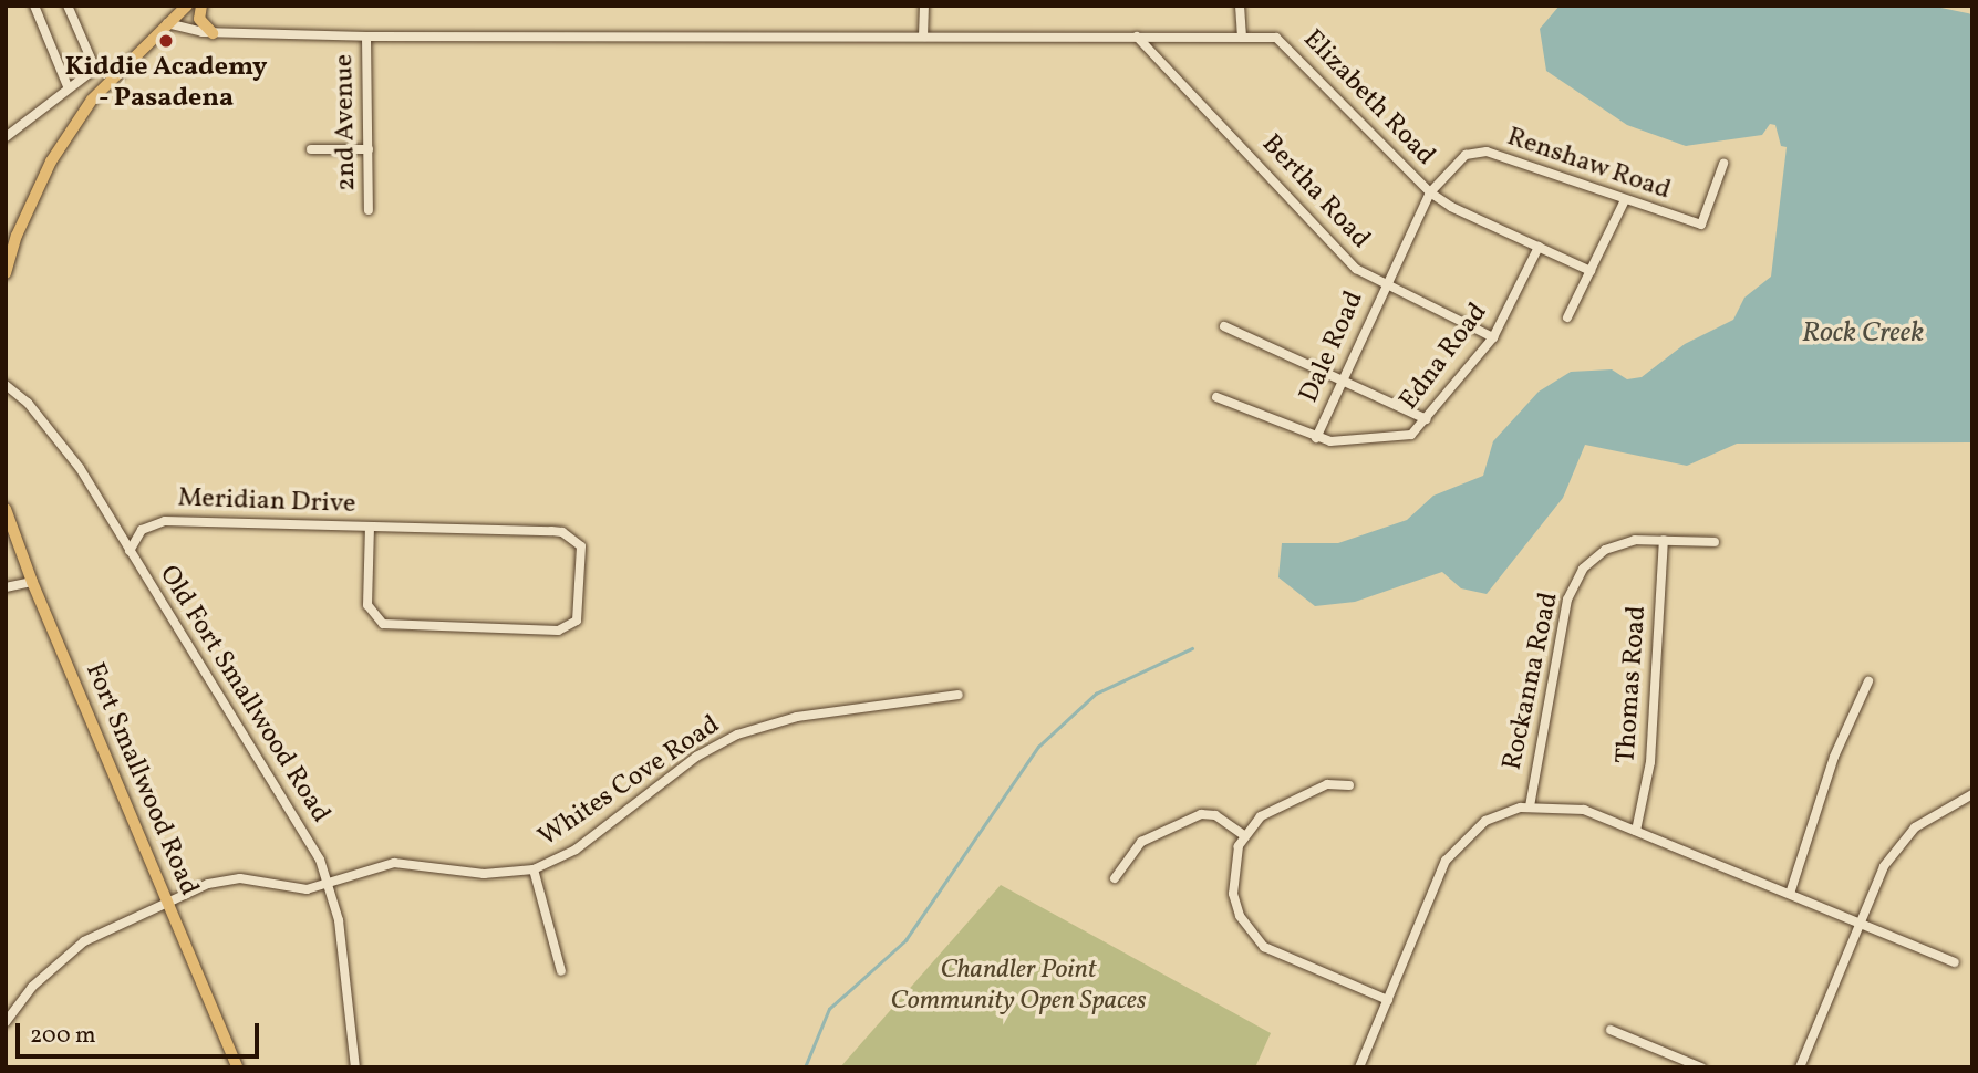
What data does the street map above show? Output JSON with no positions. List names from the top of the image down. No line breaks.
{"streets":{"main road":["Fort Smallwood Road"],"street":["Elizabeth Road","2nd Avenue","Renshaw Road","Bertha Road","Dale Road","Edna Road","Meridian Drive","Rockanna Road","Thomas Road","Old Fort Smallwood Road","Whites Cove Road"]},"crossings":[["Elizabeth Road","2nd Avenue"],["Elizabeth Road","Renshaw Road"],["Elizabeth Road","Bertha Road"],["Elizabeth Road","Dale Road"],["Elizabeth Road","Edna Road"],["Renshaw Road","Dale Road"],["Bertha Road","Dale Road"],["Bertha Road","Edna Road"],["Dale Road","Edna Road"],["Meridian Drive","Old Fort Smallwood Road"],["Rockanna Road","Thomas Road"],["Old Fort Smallwood Road","Whites Cove Road"],["Fort Smallwood Road","Whites Cove Road"]],"water":["Rock Creek"],"parks":["Chandler Point Community Open Spaces"],"places":["Kiddie Academy - Pasadena"],"scale_bar":"200 m"}
